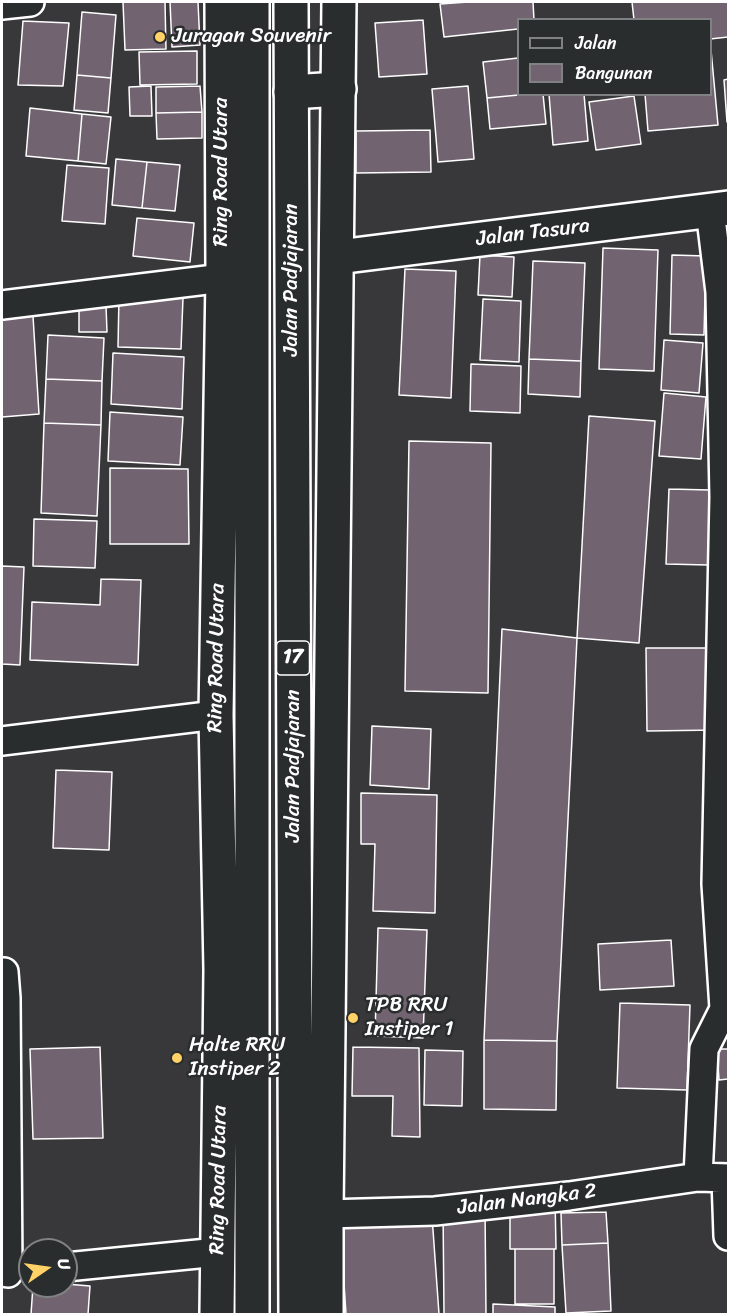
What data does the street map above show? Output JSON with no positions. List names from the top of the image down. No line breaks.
{"streets":{"main road":["Ring Road Utara","Jalan Tasura","Jalan Padjajaran","17"],"street":["Jalan Nangka 2"]},"crossings":[["Ring Road Utara","Jalan Padjajaran"]],"places":["Juragan Souvenir","TPB RRU Instiper 1","Halte RRU Instiper 2"],"legend":["Jalan","Bangunan"],"north":"right"}
